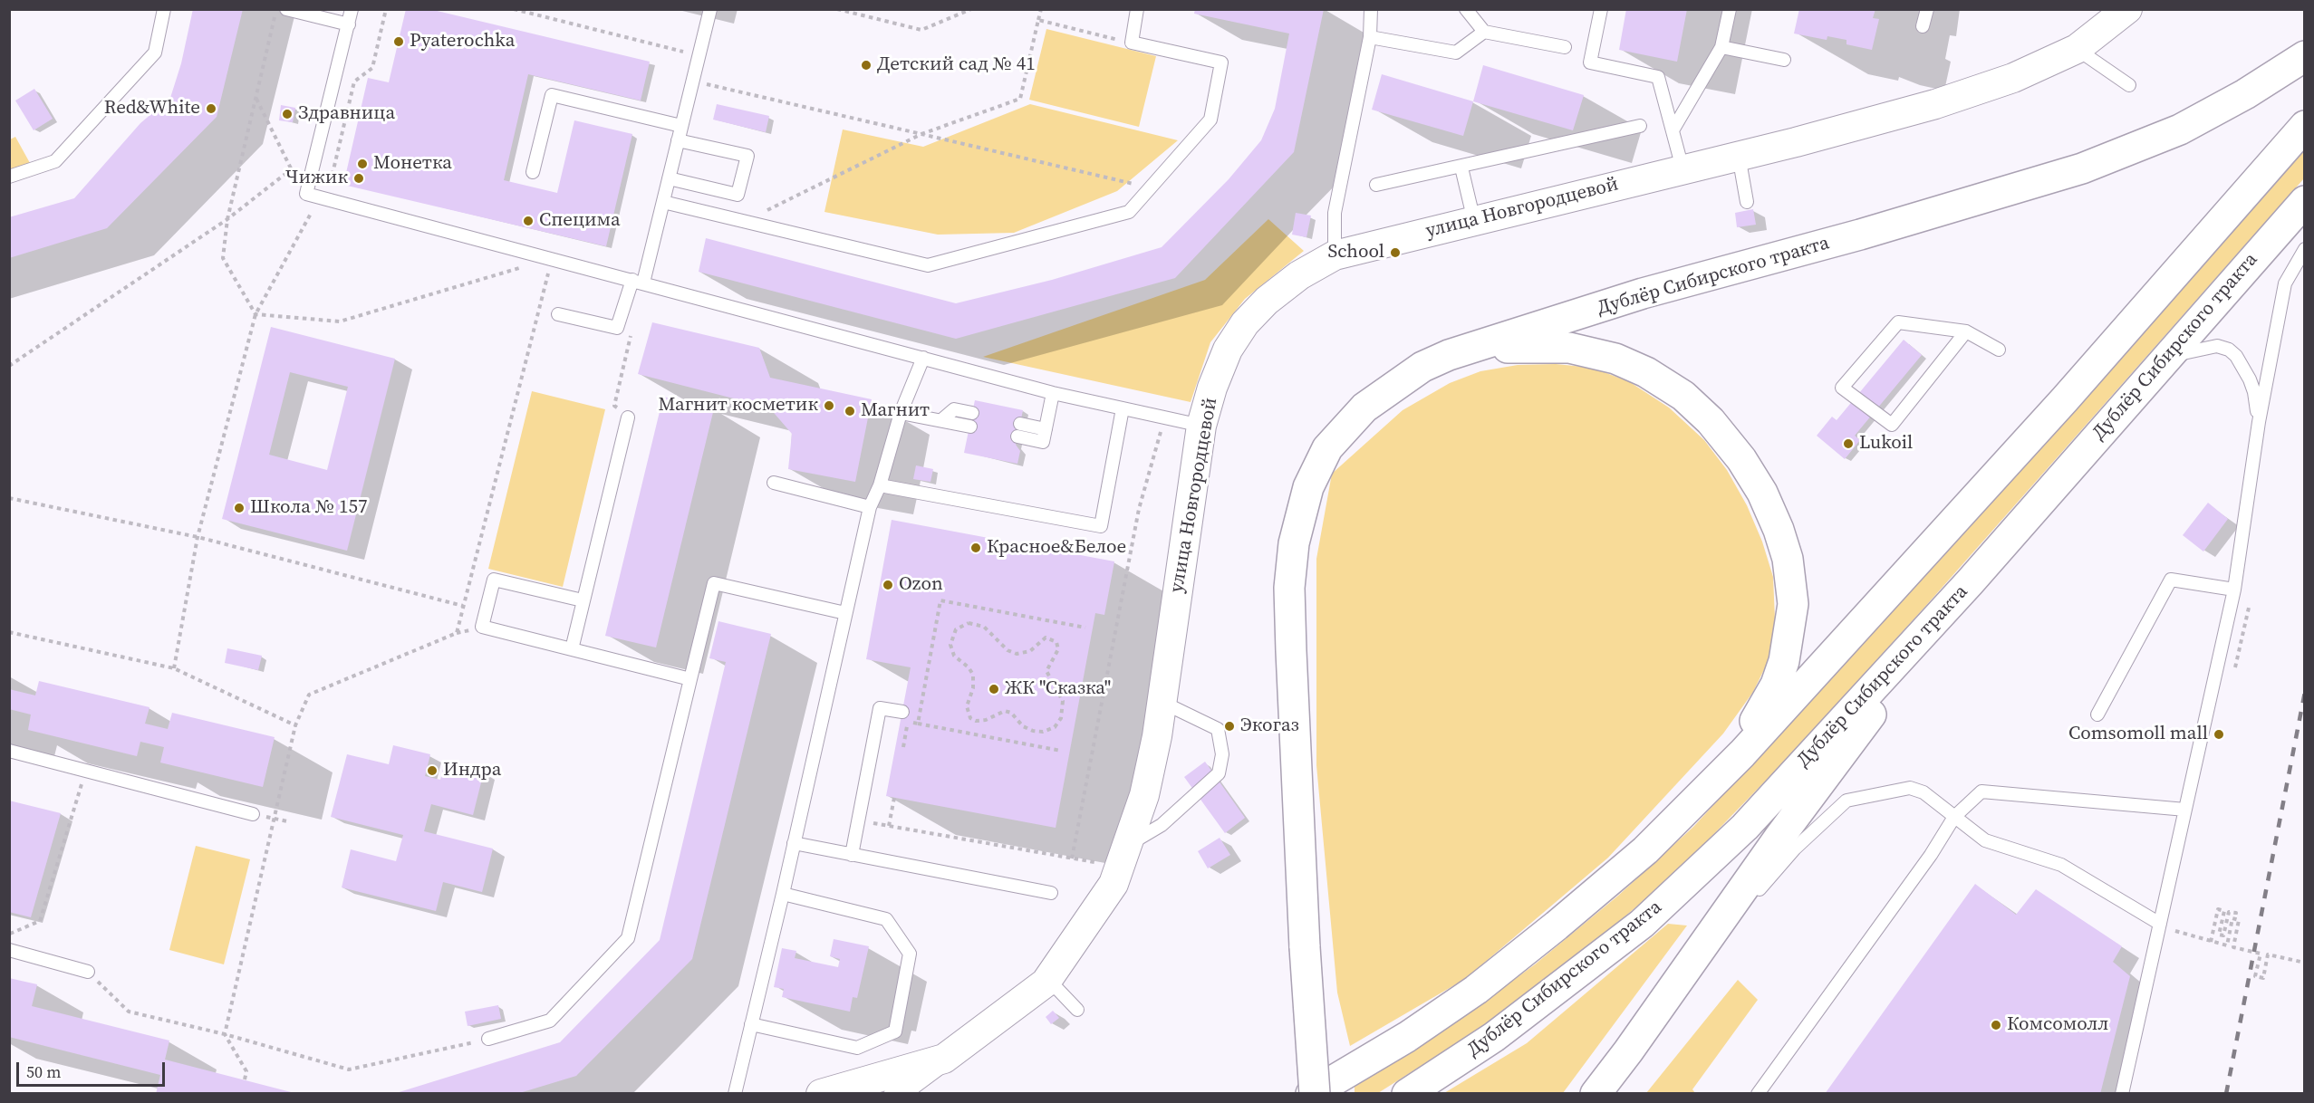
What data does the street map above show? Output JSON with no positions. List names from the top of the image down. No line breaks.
{"streets":{"main road":["Дублёр Сибирского тракта"],"street":["улица Новгородцевой"]},"places":["Pyaterochka","Детский сад № 41","Red&White","Здравница","Монетка","Чижик","Специма","School","Магнит косметик","Магнит","Lukoil","Школа № 157","Красное&Белое","Ozon","ЖК \"Сказка\"","Экогаз","Comsomoll mall","Индра","Комсомолл"],"scale_bar":"50 m"}
